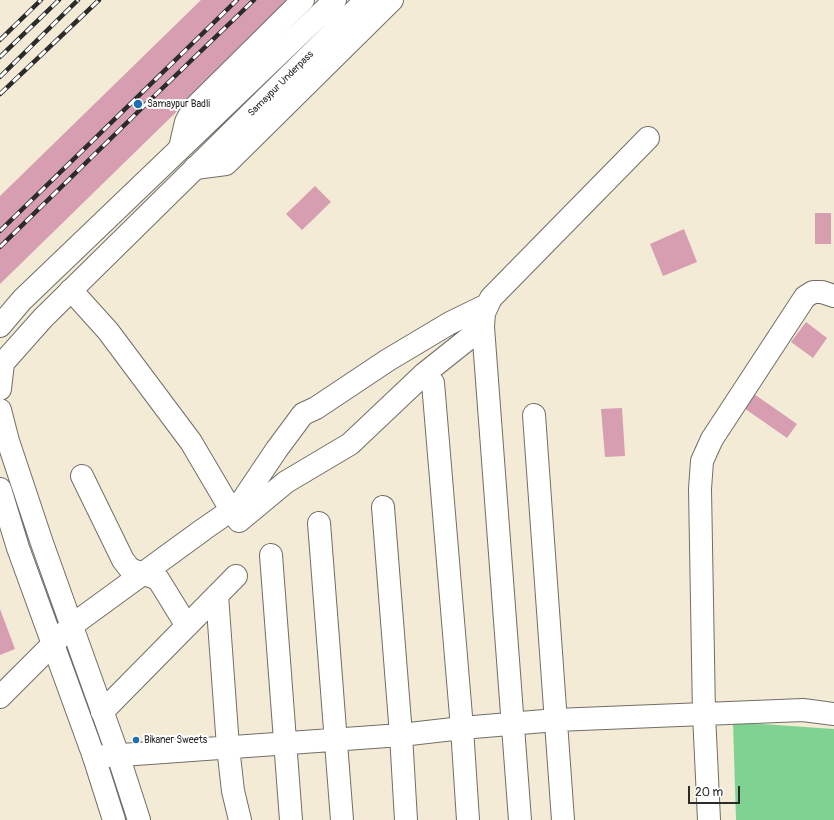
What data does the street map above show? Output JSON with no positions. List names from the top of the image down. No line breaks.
{"streets":{"street":["Samaypur Underpass"]},"places":["Samaypur Badli","Bikaner Sweets"],"scale_bar":"20 m"}
